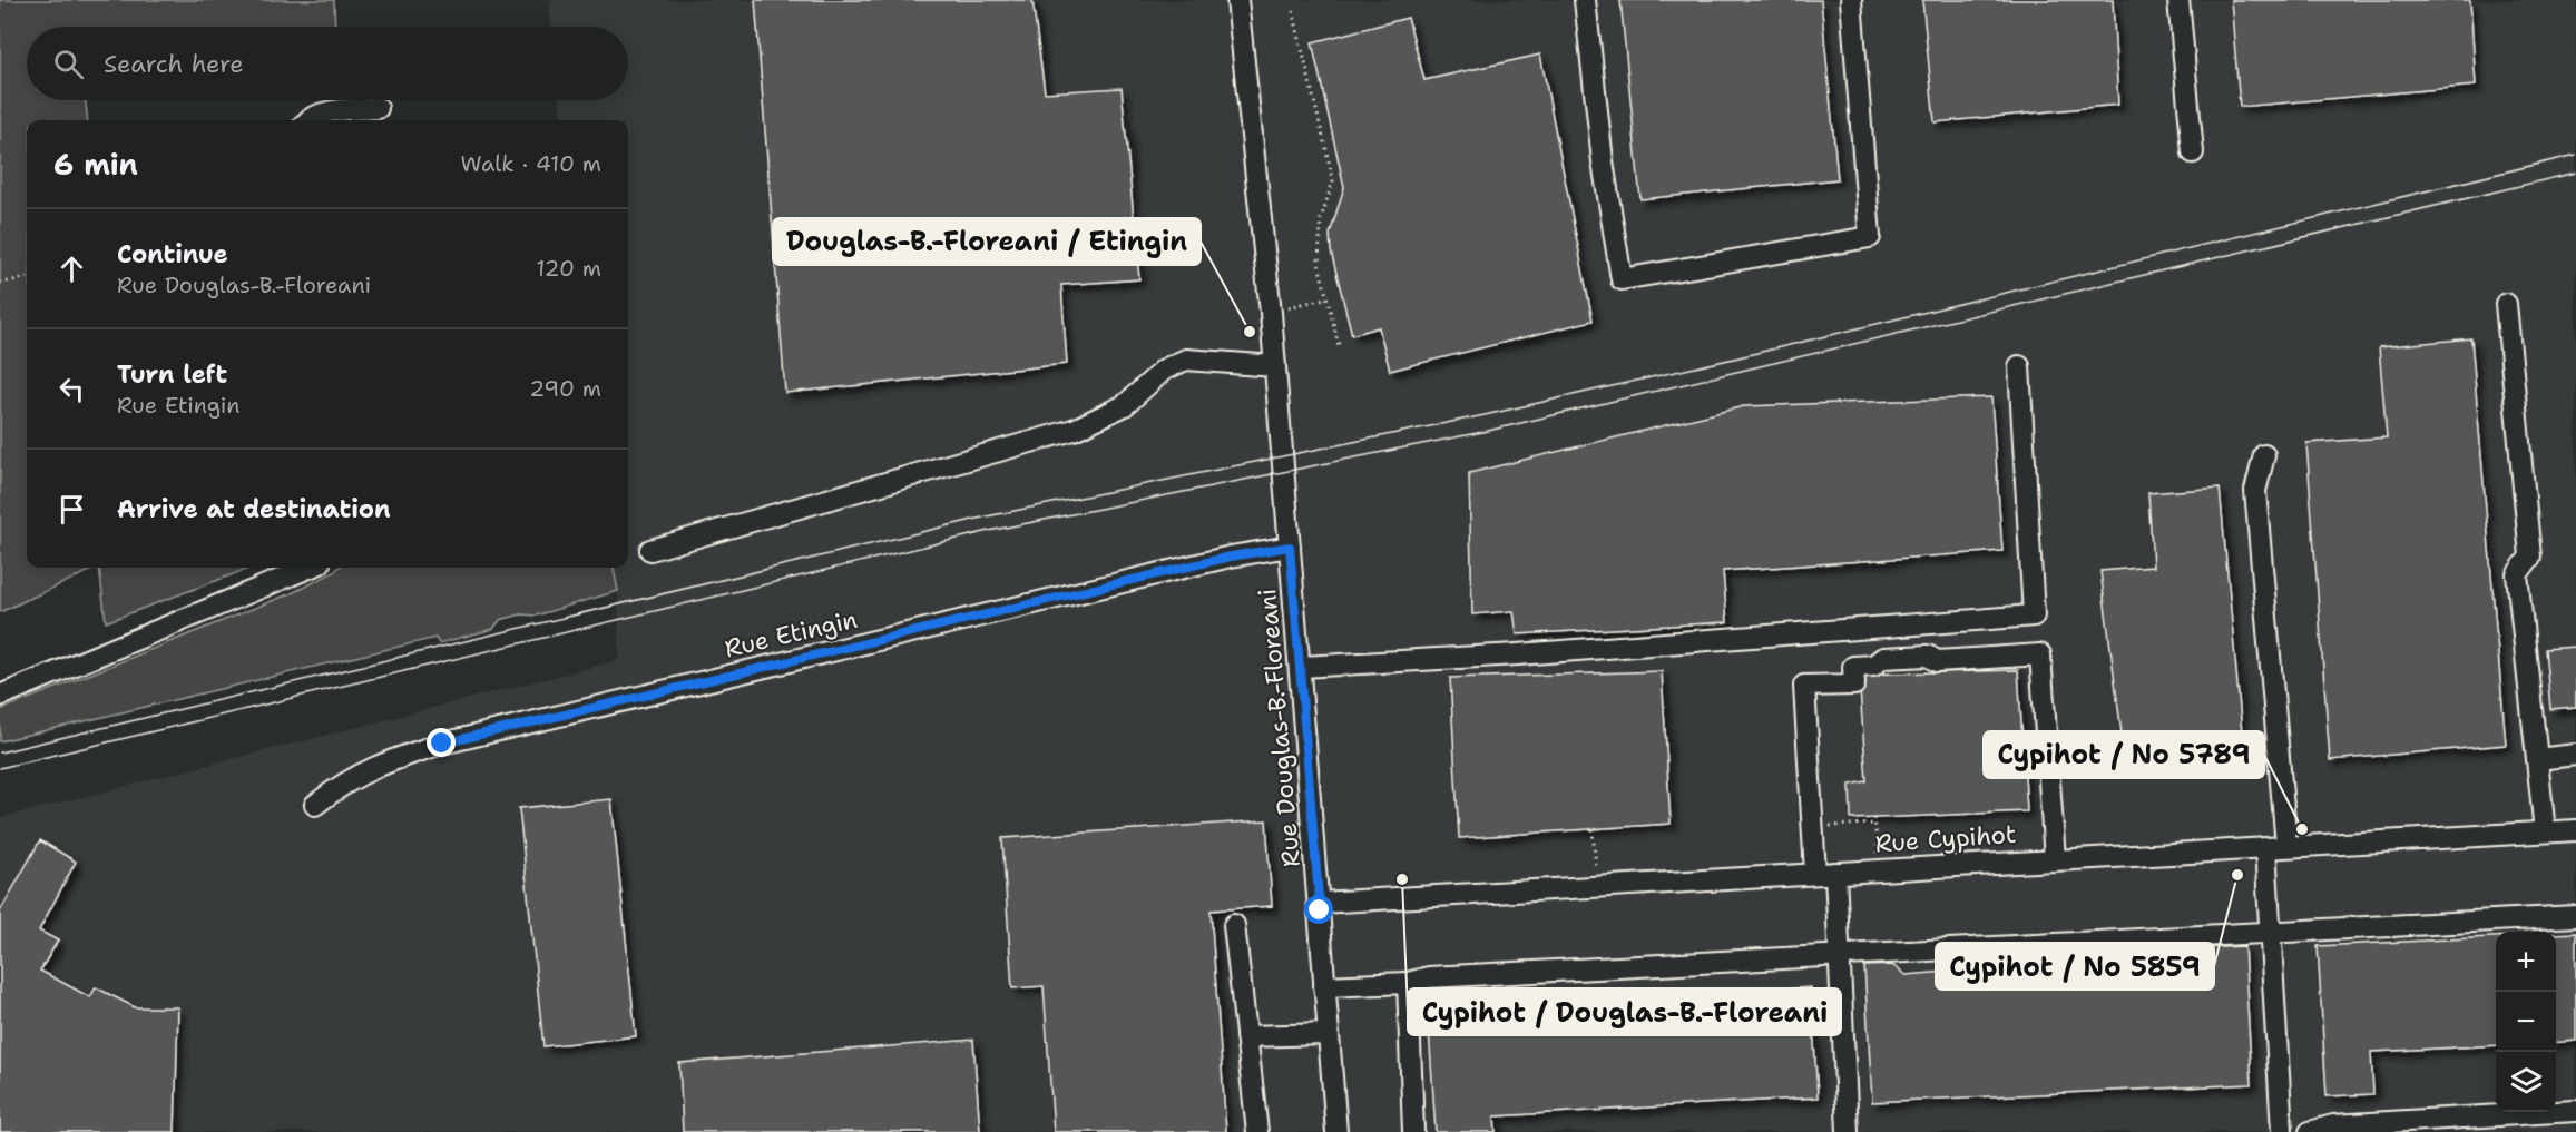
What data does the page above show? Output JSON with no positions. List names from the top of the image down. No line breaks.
{"streets":{"street":["Rue Etingin","Rue Douglas-B.-Floreani","Rue Cypihot"]},"crossings":[["Rue Etingin","Rue Douglas-B.-Floreani"],["Rue Douglas-B.-Floreani","Rue Cypihot"]],"places":["Douglas-B.-Floreani / Etingin","Cypihot / No 5789","Cypihot / No 5859","Cypihot / Douglas-B.-Floreani"],"page":{"search":"Search here","heading":["6 min","Walk · 410 m"],"list":[["Continue","Rue Douglas-B.-Floreani","120 m"],["Turn left","Rue Etingin","290 m"],"Arrive at destination"],"map_buttons":["+","−"]}}
